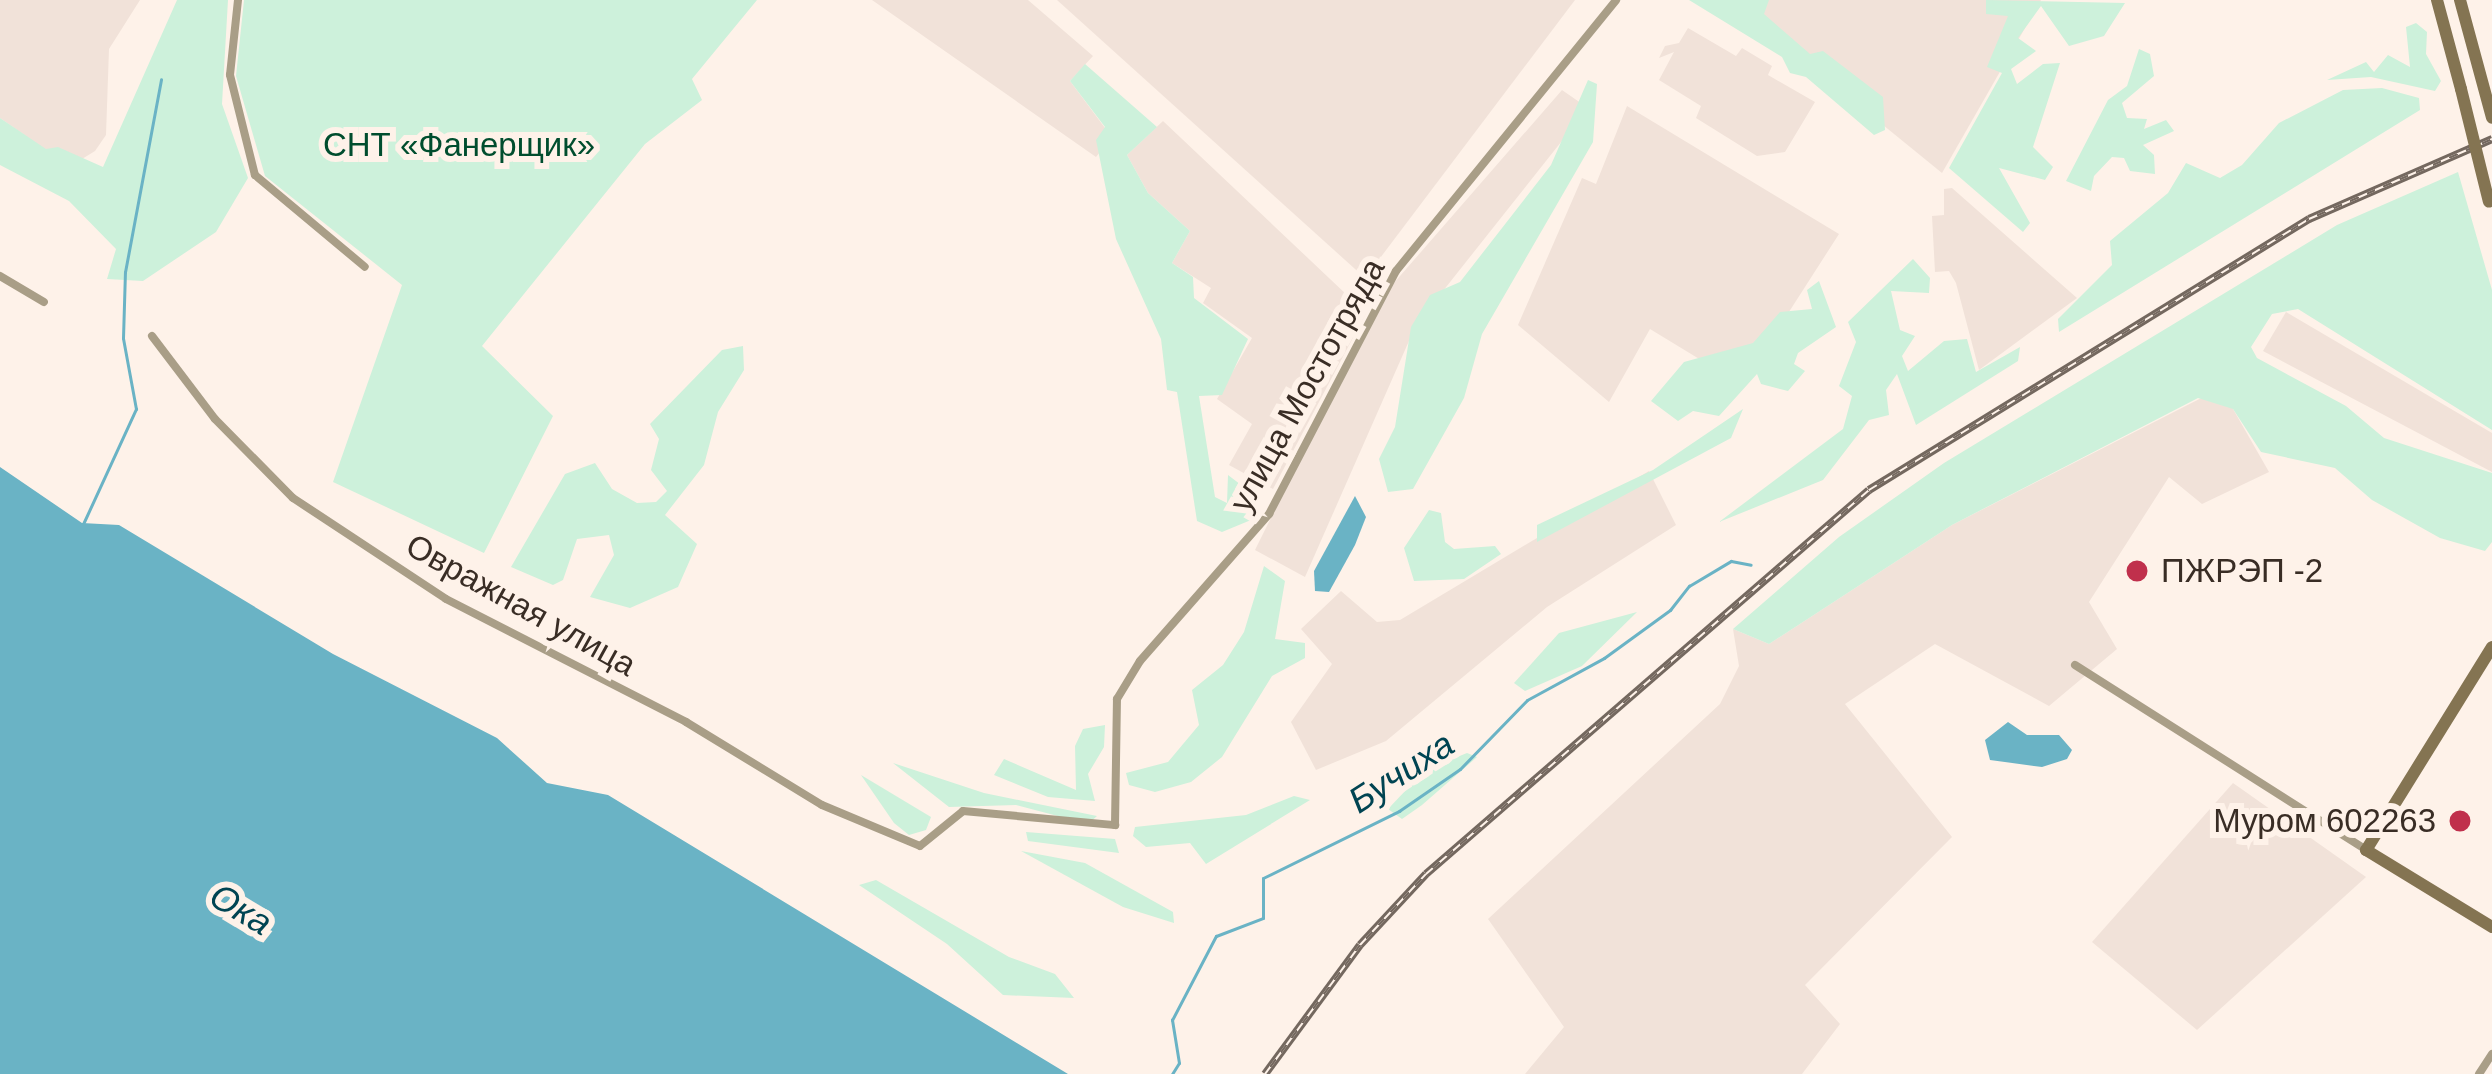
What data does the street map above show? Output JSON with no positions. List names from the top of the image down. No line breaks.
{"streets":{"street":["улица Мостотряда","Овражная улица"]},"crossings":[["улица Мостотряда","Овражная улица"]],"water":["Бучиха","Ока"],"parks":["СНТ «Фанерщик»"],"places":["ПЖРЭП -2","Муром 602263"]}
